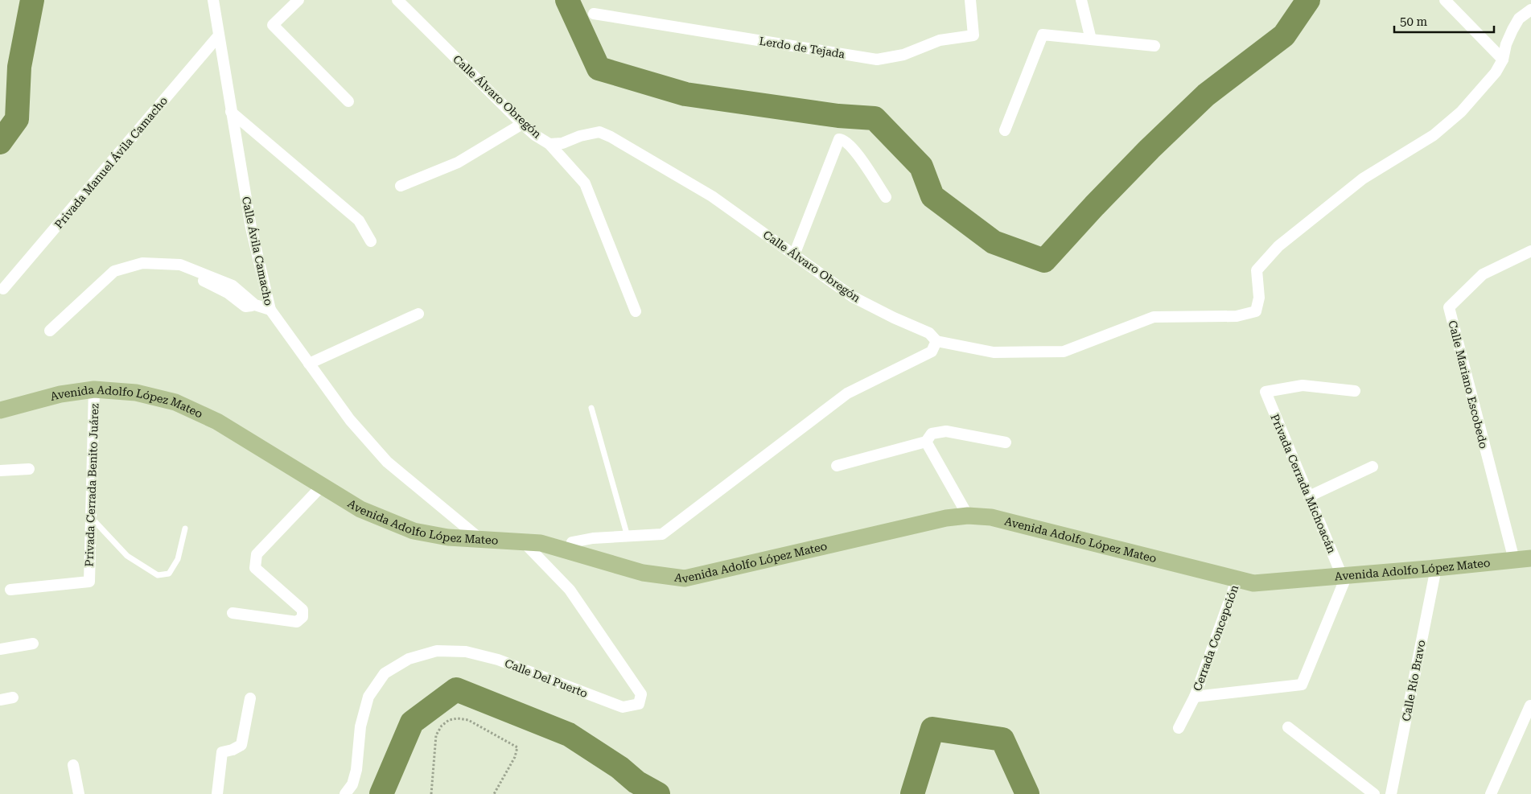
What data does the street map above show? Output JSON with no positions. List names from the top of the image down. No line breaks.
{"streets":{"main road":["Avenida Adolfo López Mateo"],"street":["Lerdo de Tejada","Calle Álvaro Obregón","Privada Manuel Ávila Camacho","Calle Ávila Camacho","Calle Mariano Escobedo","Privada Cerrada Michoacán","Privada Cerrada Benito Juárez","Cerrada Concepción","Calle Del Puerto","Calle Río Bravo"]},"crossings":[["Privada Manuel Ávila Camacho","Calle Ávila Camacho"],["Calle Ávila Camacho","Avenida Adolfo López Mateo"],["Calle Mariano Escobedo","Avenida Adolfo López Mateo"],["Avenida Adolfo López Mateo","Privada Cerrada Michoacán"],["Avenida Adolfo López Mateo","Privada Cerrada Benito Juárez"],["Avenida Adolfo López Mateo","Cerrada Concepción"],["Avenida Adolfo López Mateo","Calle Del Puerto"],["Avenida Adolfo López Mateo","Calle Río Bravo"]],"scale_bar":"50 m"}
